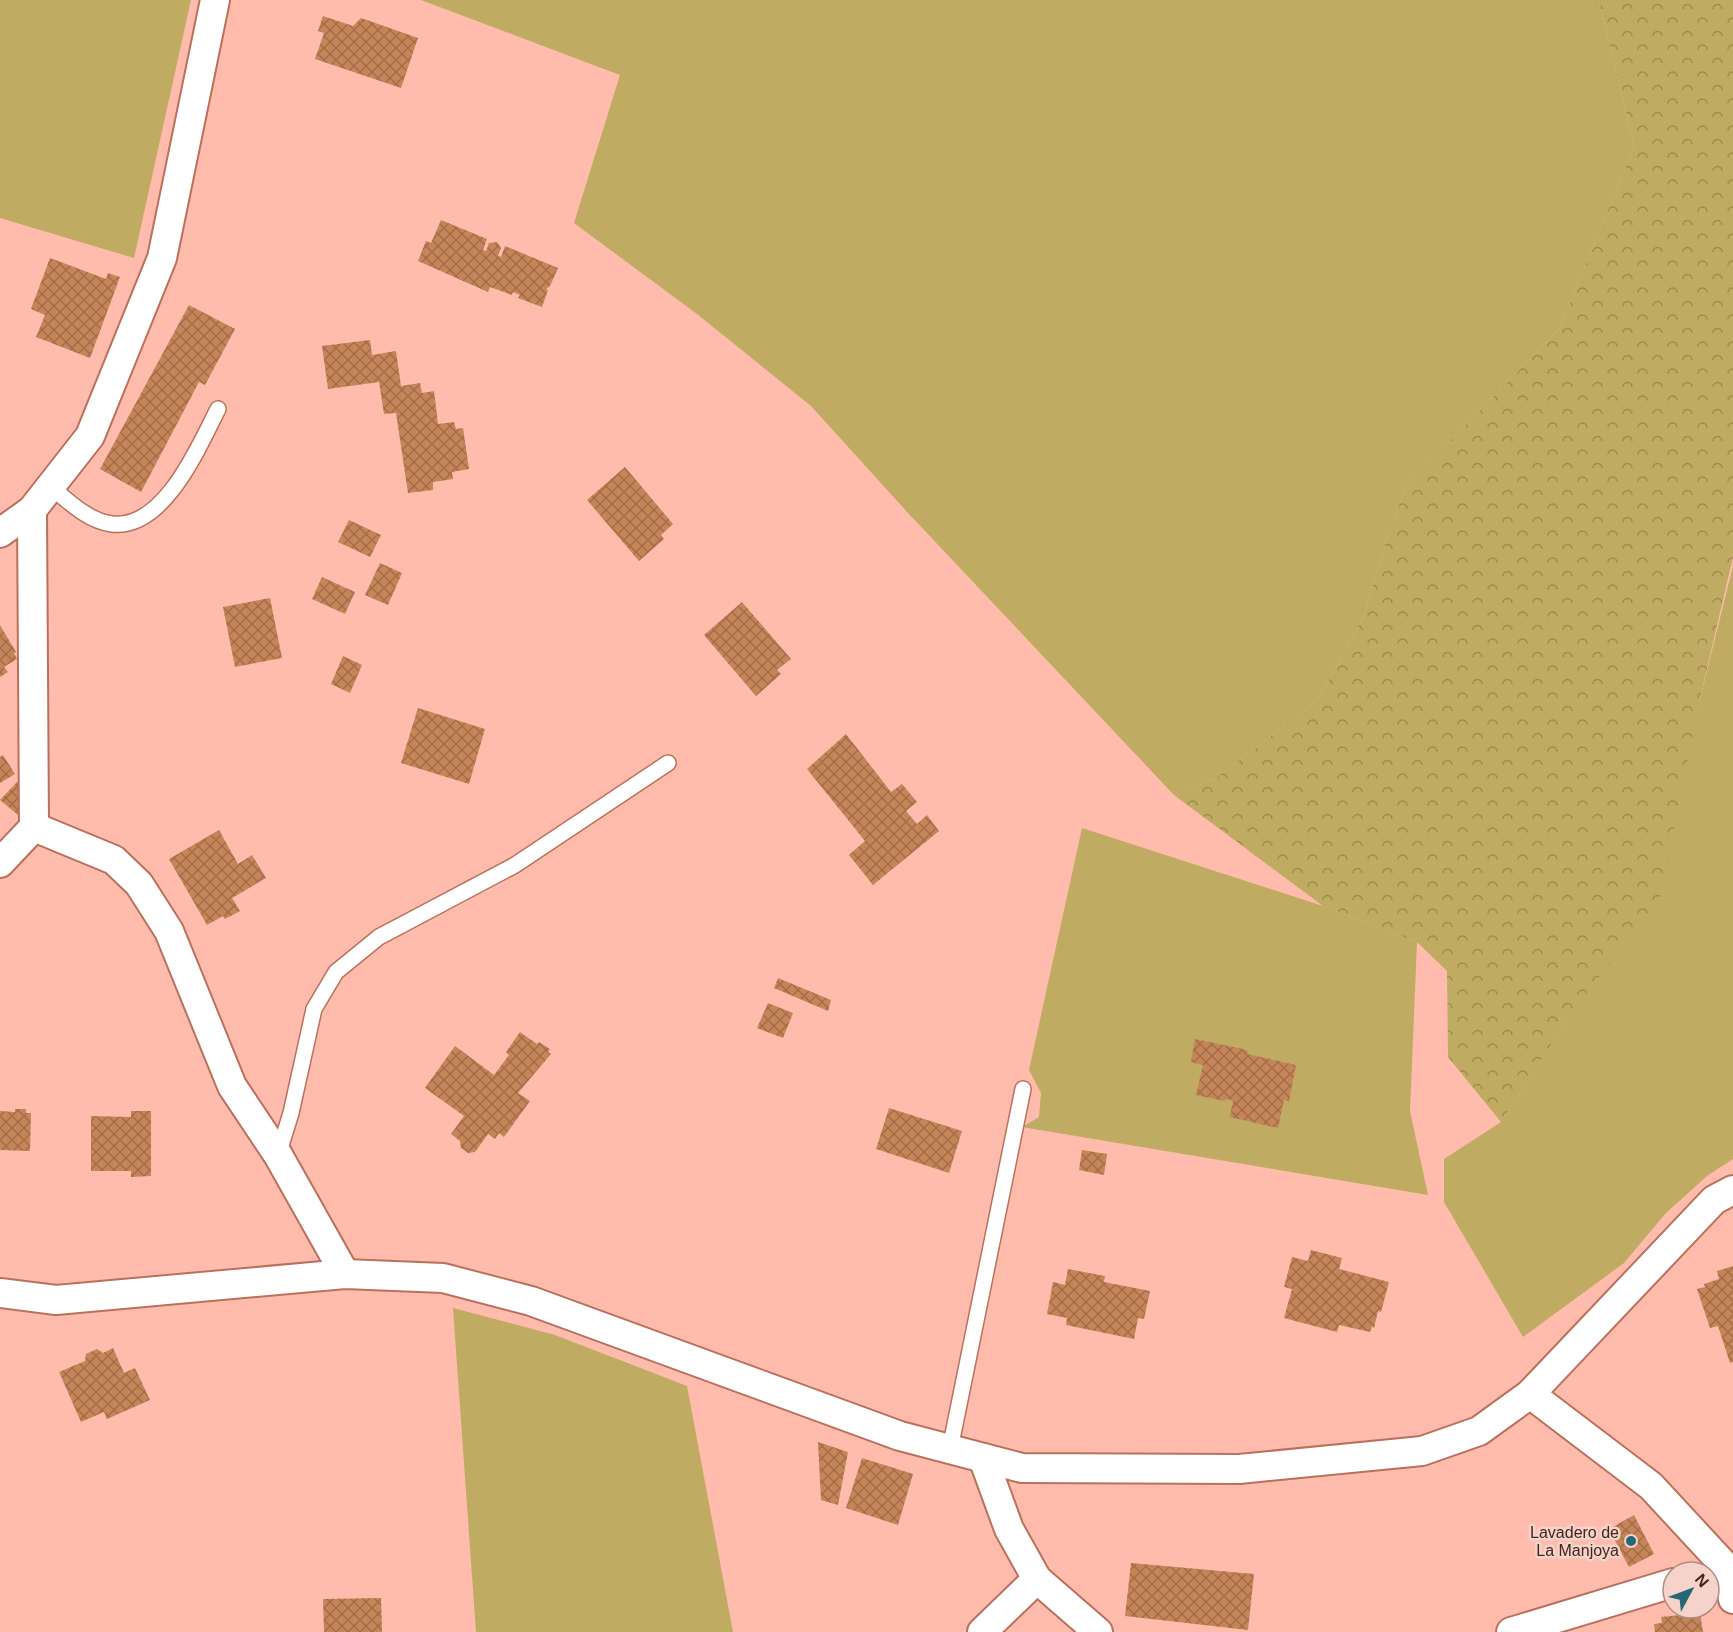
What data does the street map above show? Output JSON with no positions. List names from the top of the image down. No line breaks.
{"places":["Lavadero de La Manjoya"],"north":"top right"}
